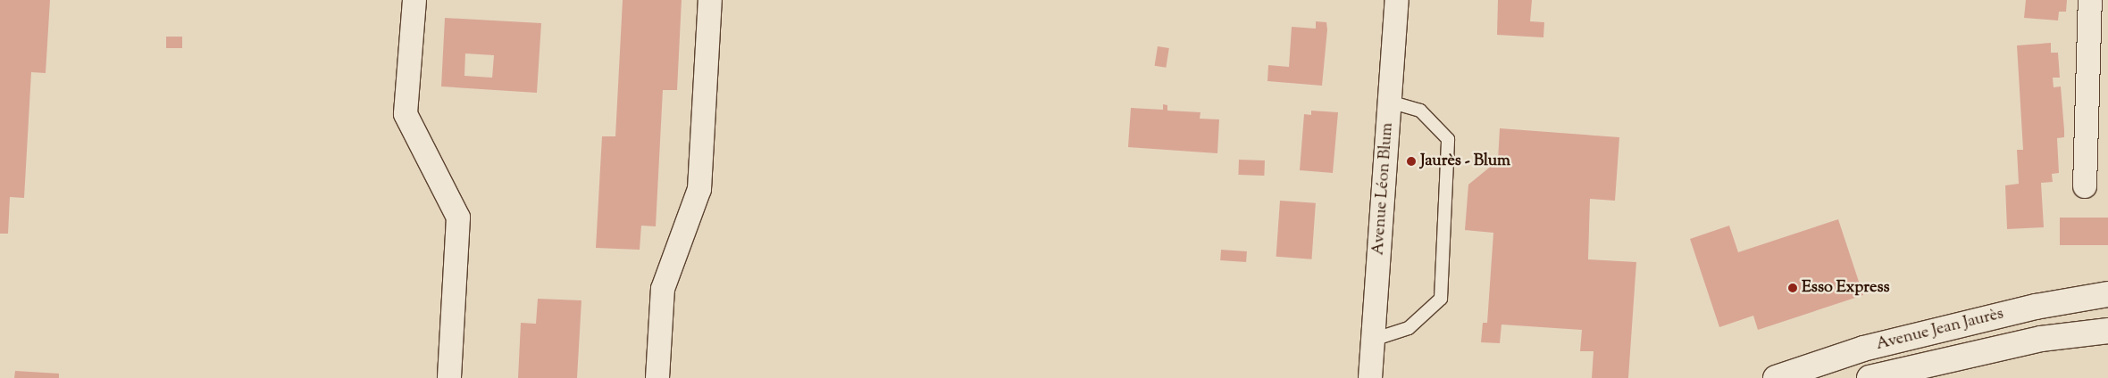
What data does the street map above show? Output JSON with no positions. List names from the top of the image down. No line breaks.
{"streets":{"main road":["Avenue Jean Jaurès"],"street":["Avenue Léon Blum"]},"places":["Jaurès - Blum","Esso Express"]}
